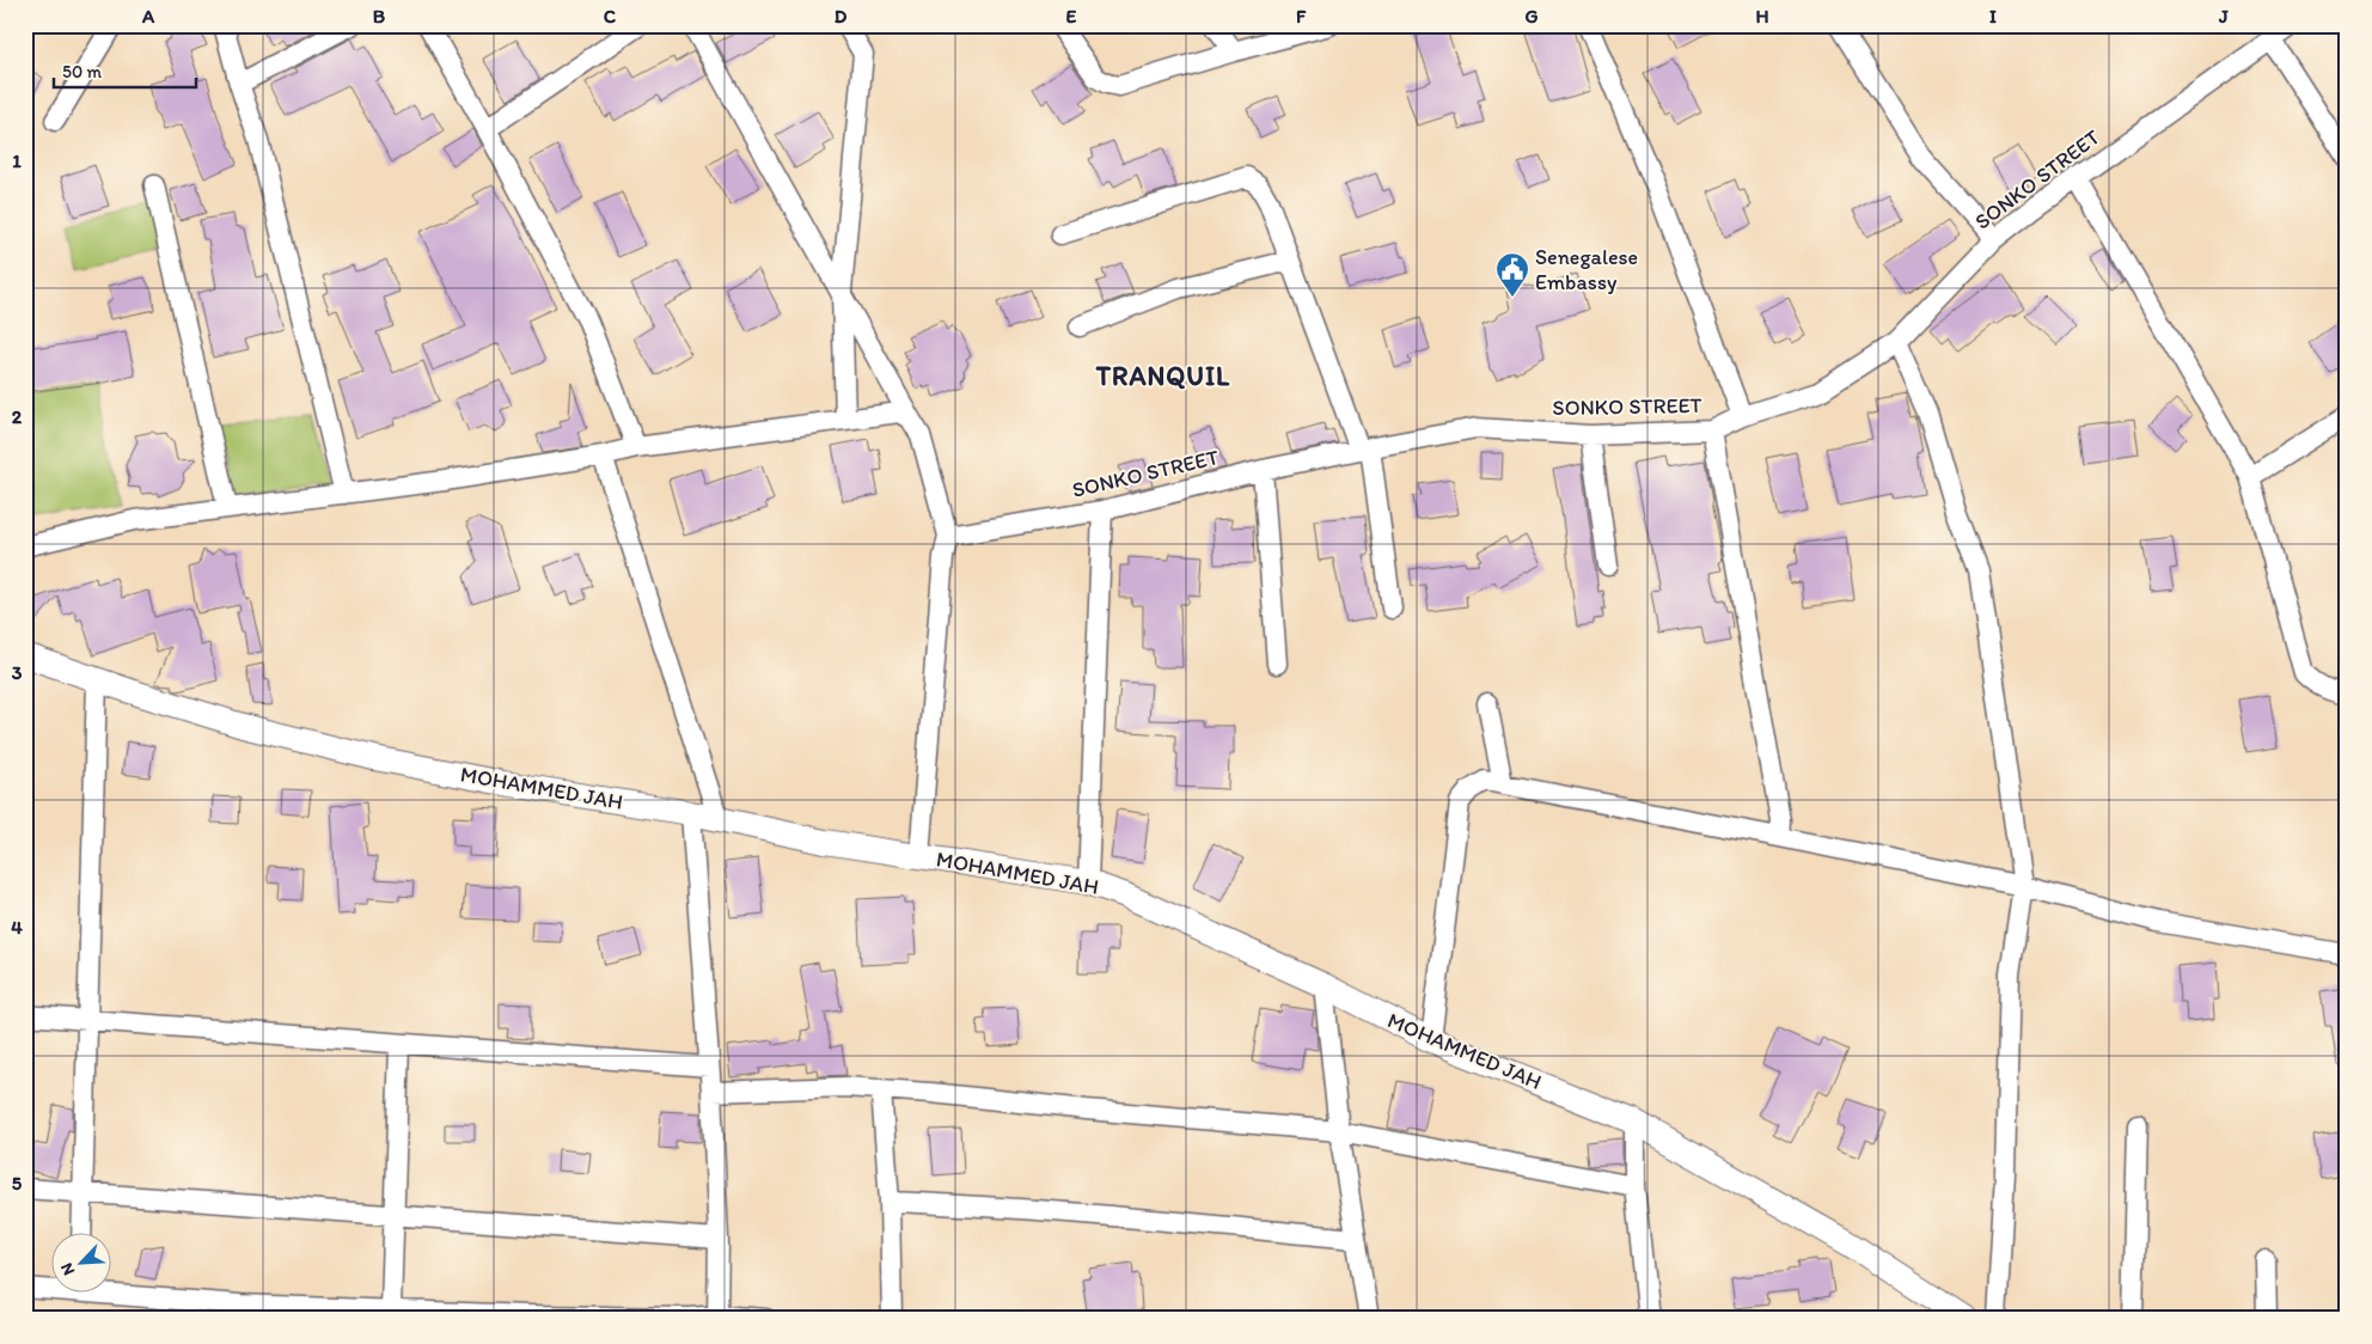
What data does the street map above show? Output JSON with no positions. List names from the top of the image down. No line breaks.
{"streets":{"street":["SONKO STREET","MOHAMMED JAH"]},"districts":["TRANQUIL"],"places":{"public building":["Senegalese Embassy"]},"scale_bar":"50 m","north":"bottom left","grid":{"columns":["A","B","C","D","E","F","G","H","I","J"],"rows":["1","2","3","4","5"]}}
